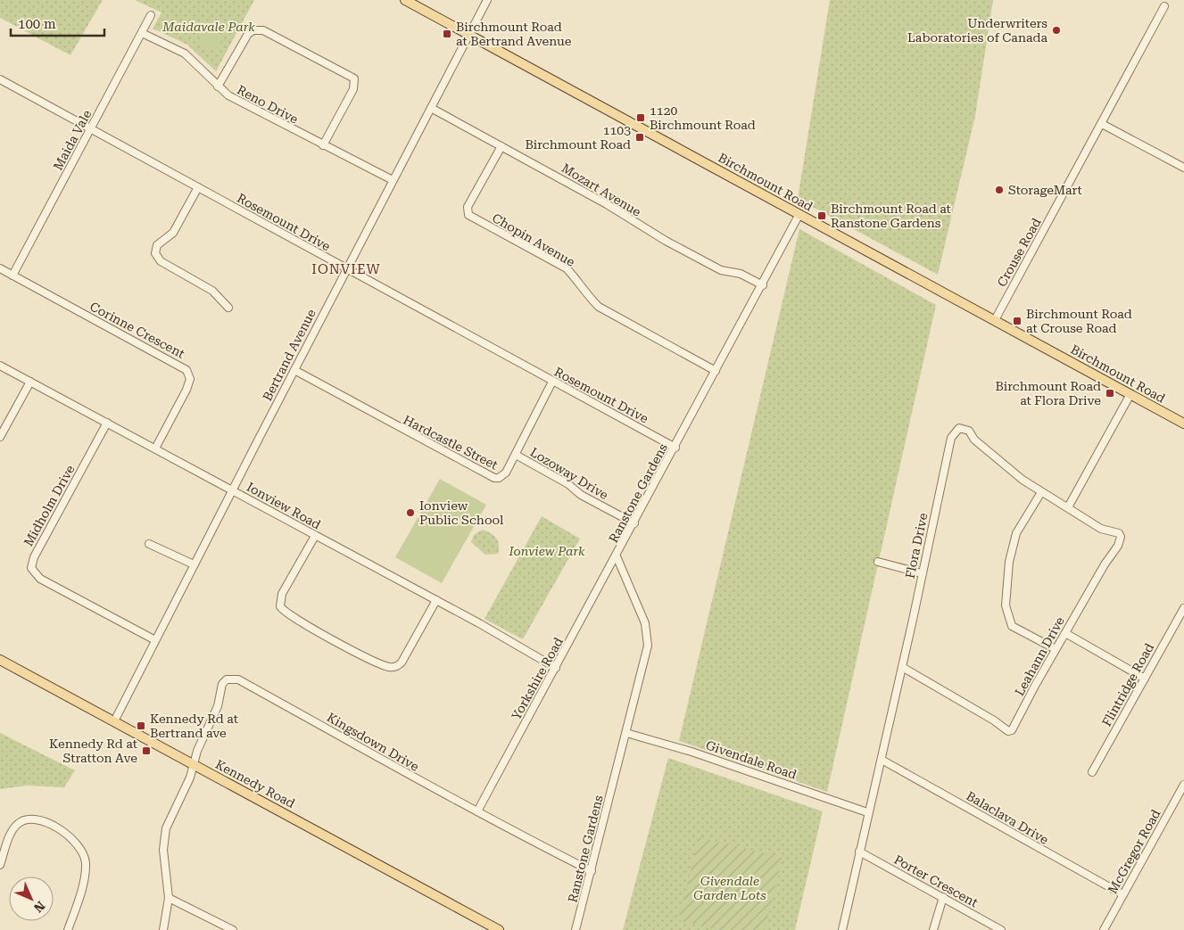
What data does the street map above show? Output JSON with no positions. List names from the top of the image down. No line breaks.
{"streets":{"main road":["Birchmount Road","Kennedy Road"],"street":["Reno Drive","Maida Vale","Mozart Avenue","Rosemount Drive","Chopin Avenue","Crouse Road","Corinne Crescent","Bertrand Avenue","Hardcastle Street","Lozoway Drive","Ranstone Gardens","Midholm Drive","Ionview Road","Flora Drive","Leahann Drive","Yorkshire Road","Flintridge Road","Kingsdown Drive","Givendale Road","Balaclava Drive","McGregor Road","Porter Crescent"]},"crossings":[["Reno Drive","Maida Vale"],["Reno Drive","Bertrand Avenue"],["Maida Vale","Rosemount Drive"],["Maida Vale","Corinne Crescent"],["Birchmount Road","Crouse Road"],["Birchmount Road","Bertrand Avenue"],["Birchmount Road","Ranstone Gardens"],["Mozart Avenue","Chopin Avenue"],["Mozart Avenue","Bertrand Avenue"],["Mozart Avenue","Ranstone Gardens"],["Rosemount Drive","Bertrand Avenue"],["Rosemount Drive","Hardcastle Street"],["Rosemount Drive","Ranstone Gardens"],["Chopin Avenue","Ranstone Gardens"],["Corinne Crescent","Ionview Road"],["Bertrand Avenue","Hardcastle Street"],["Bertrand Avenue","Midholm Drive"],["Bertrand Avenue","Ionview Road"],["Bertrand Avenue","Kennedy Road"],["Hardcastle Street","Lozoway Drive"],["Lozoway Drive","Ranstone Gardens"],["Ranstone Gardens","Yorkshire Road"],["Ranstone Gardens","Kingsdown Drive"],["Ranstone Gardens","Givendale Road"],["Midholm Drive","Ionview Road"],["Ionview Road","Yorkshire Road"],["Flora Drive","Leahann Drive"],["Flora Drive","Givendale Road"],["Flora Drive","Balaclava Drive"],["Flora Drive","Porter Crescent"],["Yorkshire Road","Kingsdown Drive"],["Kingsdown Drive","Kennedy Road"],["Balaclava Drive","McGregor Road"]],"districts":["IONVIEW"],"parks":["Maidavale Park","Ionview Park","Givendale Garden Lots"],"places":{"other":["Underwriters Laboratories of Canada","StorageMart","Ionview Public School"],"transit":["Birchmount Road at Bertrand Avenue","1120 Birchmount Road","1103 Birchmount Road","Birchmount Road at Ranstone Gardens","Birchmount Road at Crouse Road","Birchmount Road at Flora Drive","Kennedy Rd at Bertrand ave","Kennedy Rd at Stratton Ave"]},"scale_bar":"100 m","north":"bottom right"}
